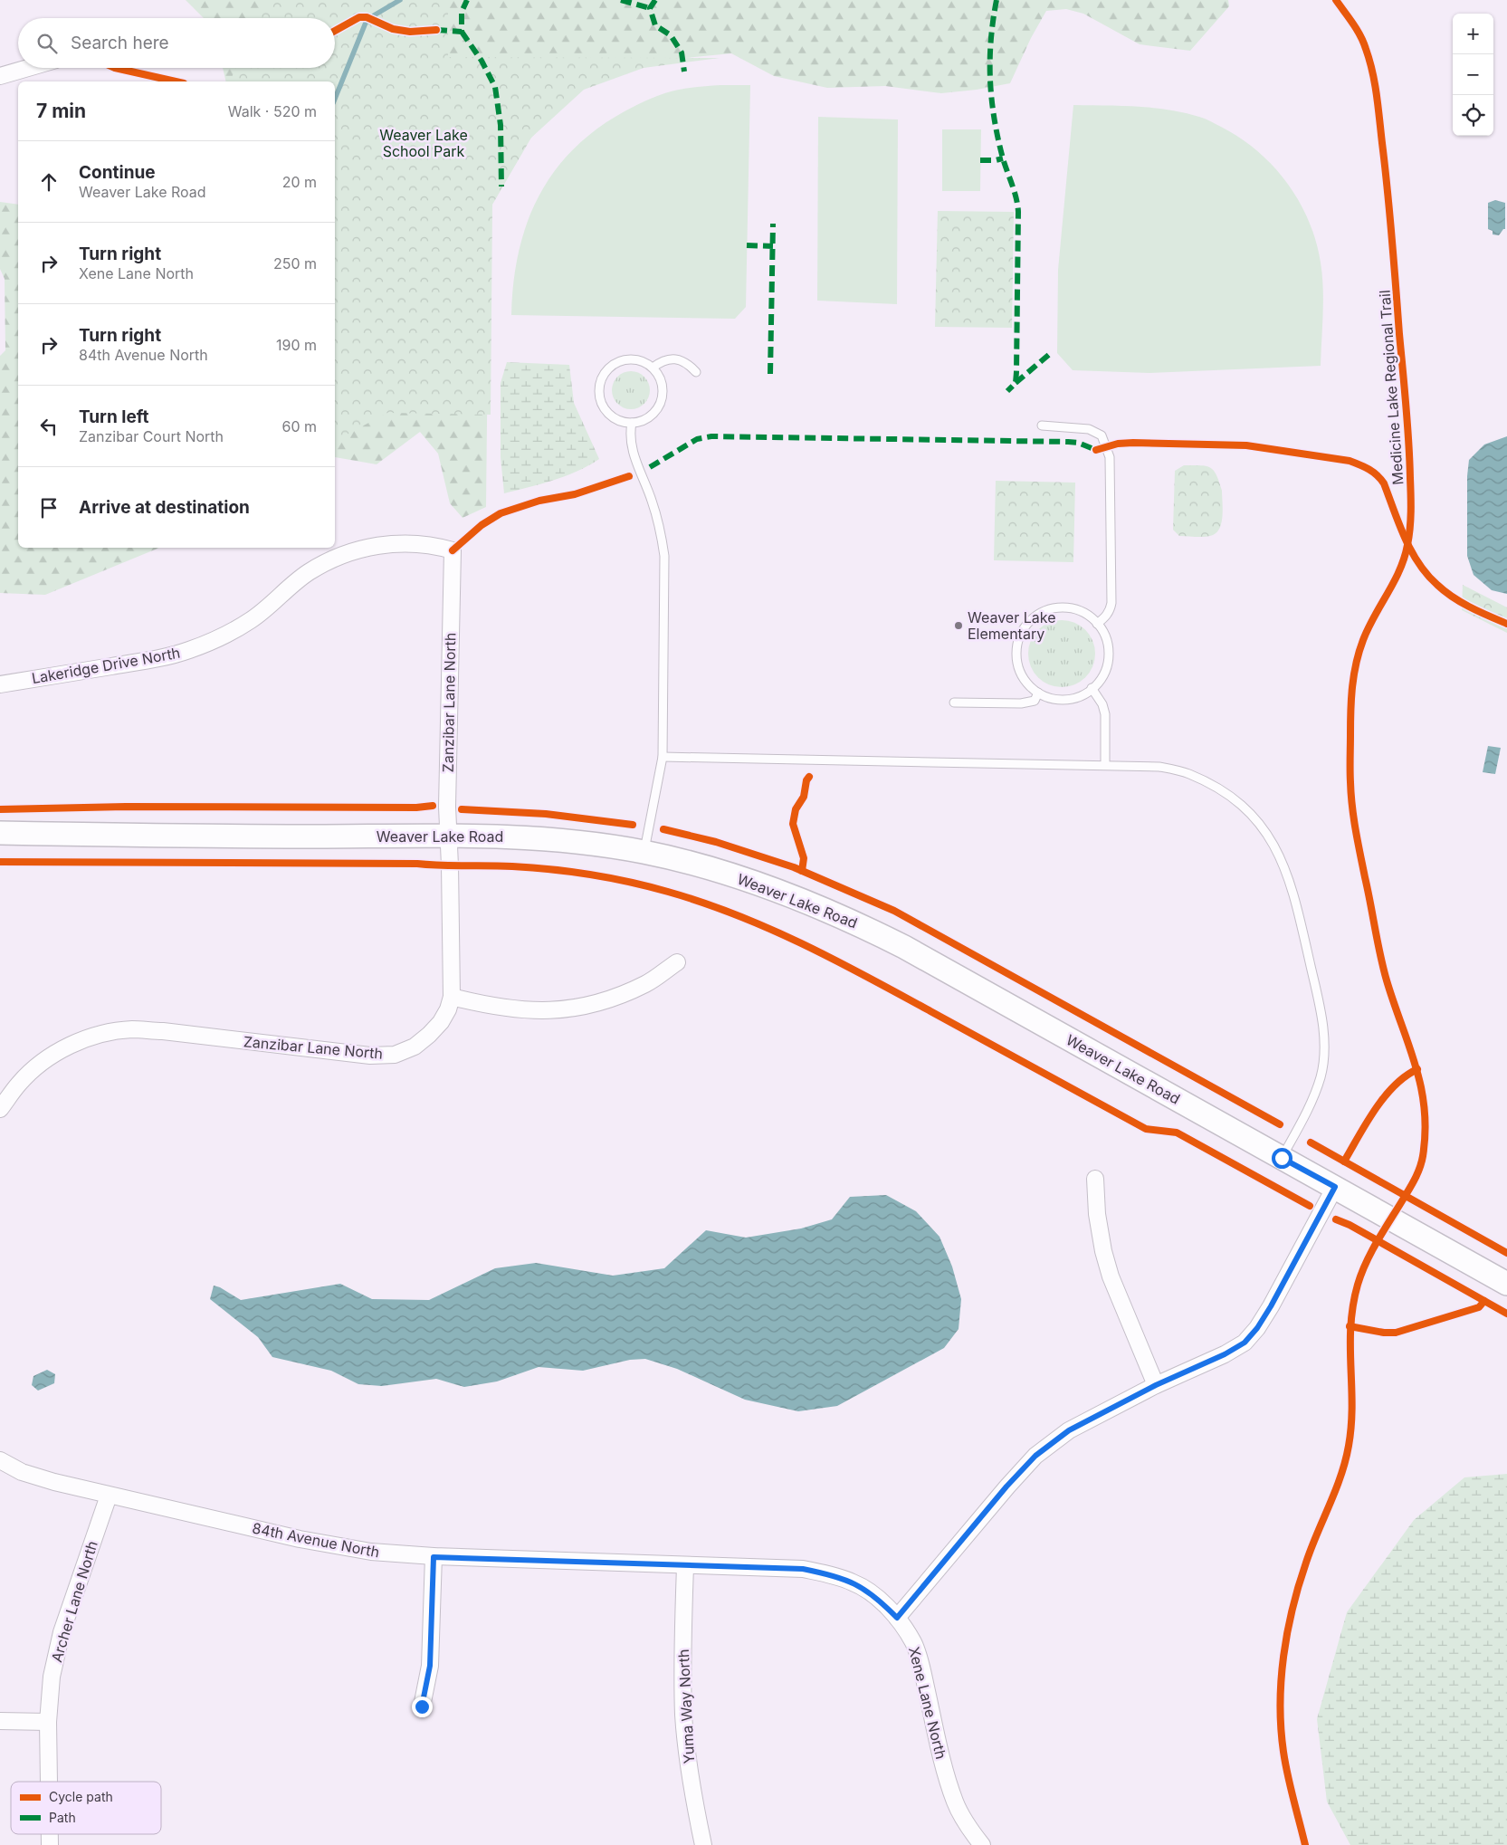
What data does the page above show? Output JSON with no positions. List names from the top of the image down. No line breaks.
{"streets":{"main road":["Weaver Lake Road"],"street":["Lakeridge Drive North","Zanzibar Lane North","84th Avenue North","Archer Lane North","Xene Lane North","Yuma Way North"],"cycle path":["Medicine Lake Regional Trail"]},"crossings":[["Lakeridge Drive North","Zanzibar Lane North"],["Zanzibar Lane North","Weaver Lake Road"],["84th Avenue North","Archer Lane North"],["84th Avenue North","Xene Lane North"],["84th Avenue North","Yuma Way North"]],"parks":["Weaver Lake School Park"],"places":["Weaver Lake Elementary"],"legend":["Cycle path","Path"],"page":{"map_buttons":["+","−"],"search":"Search here","heading":["7 min","Walk · 520 m"],"list":[["Continue","Weaver Lake Road","20 m"],["Turn right","Xene Lane North","250 m"],["Turn right","84th Avenue North","190 m"],["Turn left","Zanzibar Court North","60 m"],"Arrive at destination"]}}
